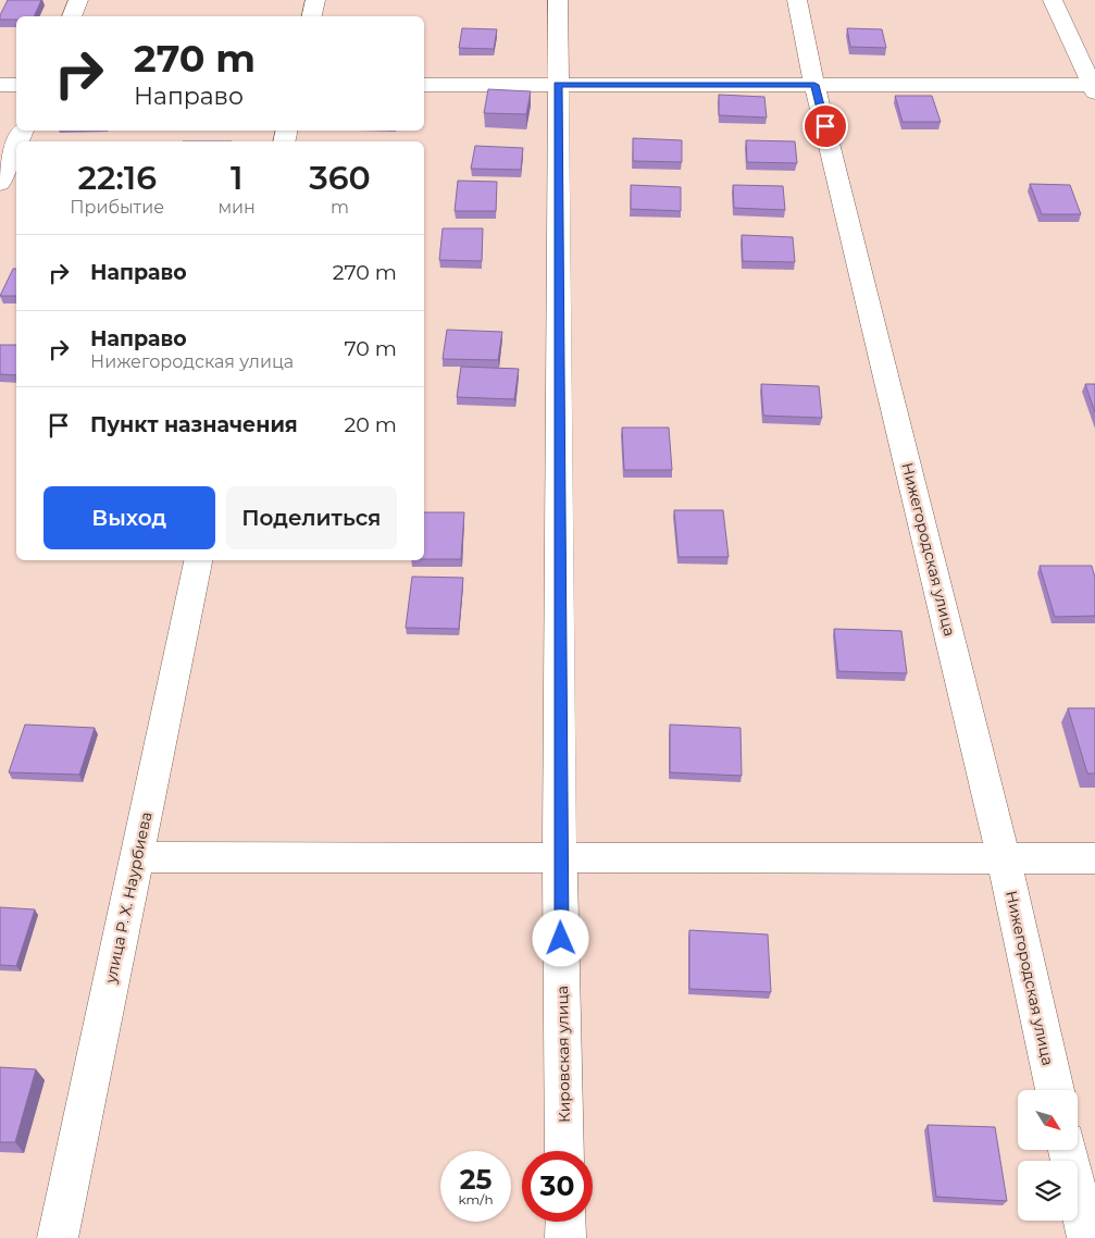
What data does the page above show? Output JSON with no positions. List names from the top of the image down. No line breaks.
{"streets":{"street":["Нижегородская улица","улица Р. Х. Наурбиева","Кировская улица"]},"north":"bottom right","page":{"turn":["270 m","Направо"],"eta":["22:16","Прибытие","1","мин","360","m"],"list":[{"name":"Направо","value":"270 m"},{"name":"Направо","note":"Нижегородская улица","value":"70 m"},{"name":"Пункт назначения","value":"20 m"}],"buttons":["Выход","Поделиться"],"speed":"25 km/h","limit":"30"}}
